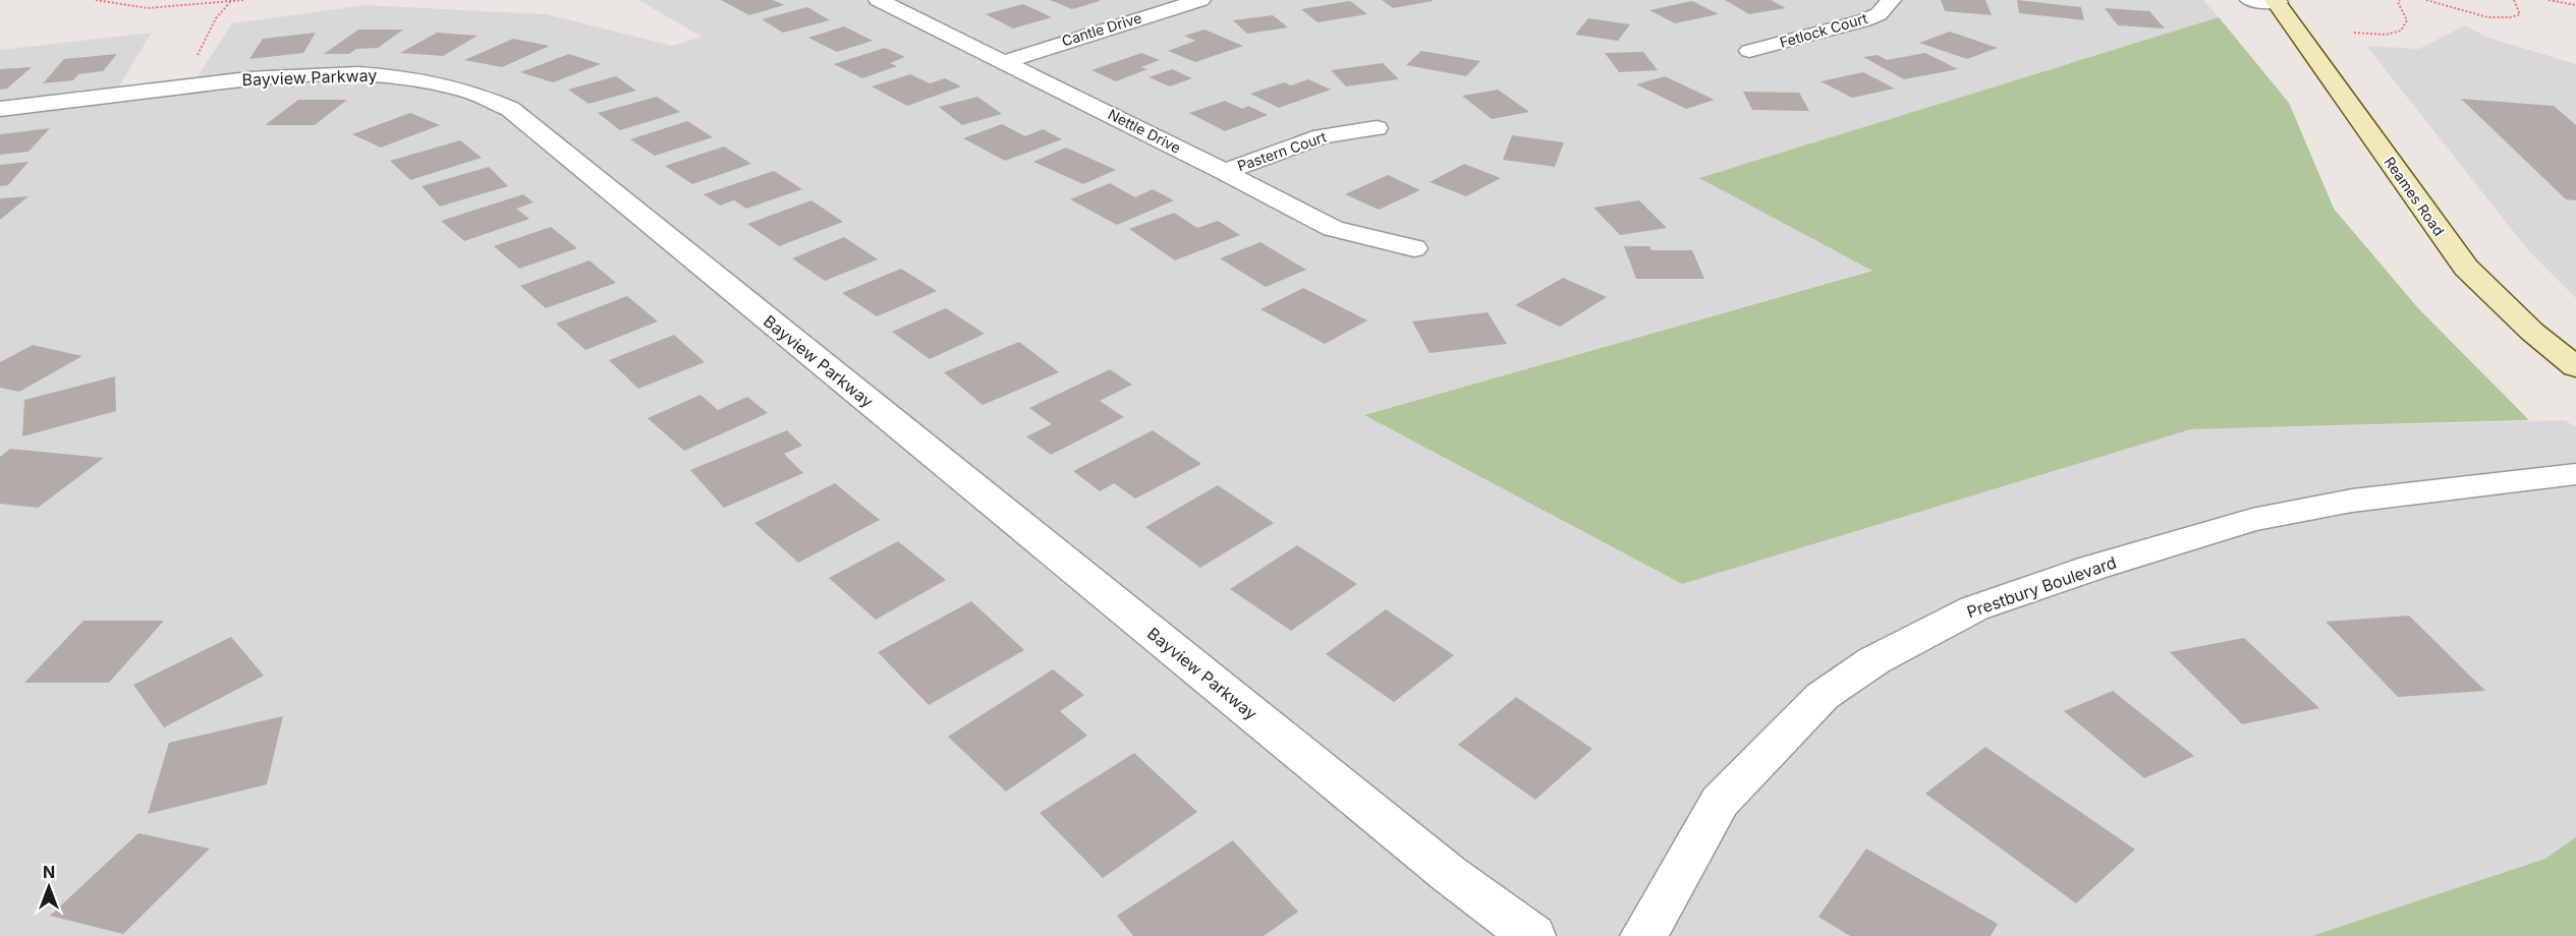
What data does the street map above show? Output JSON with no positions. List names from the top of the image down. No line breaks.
{"streets":{"main road":["Reames Road"],"street":["Cantle Drive","Fetlock Court","Bayview Parkway","Nettle Drive","Pastern Court","Prestbury Boulevard"]},"crossings":[["Cantle Drive","Nettle Drive"],["Nettle Drive","Pastern Court"]],"north":"top"}
